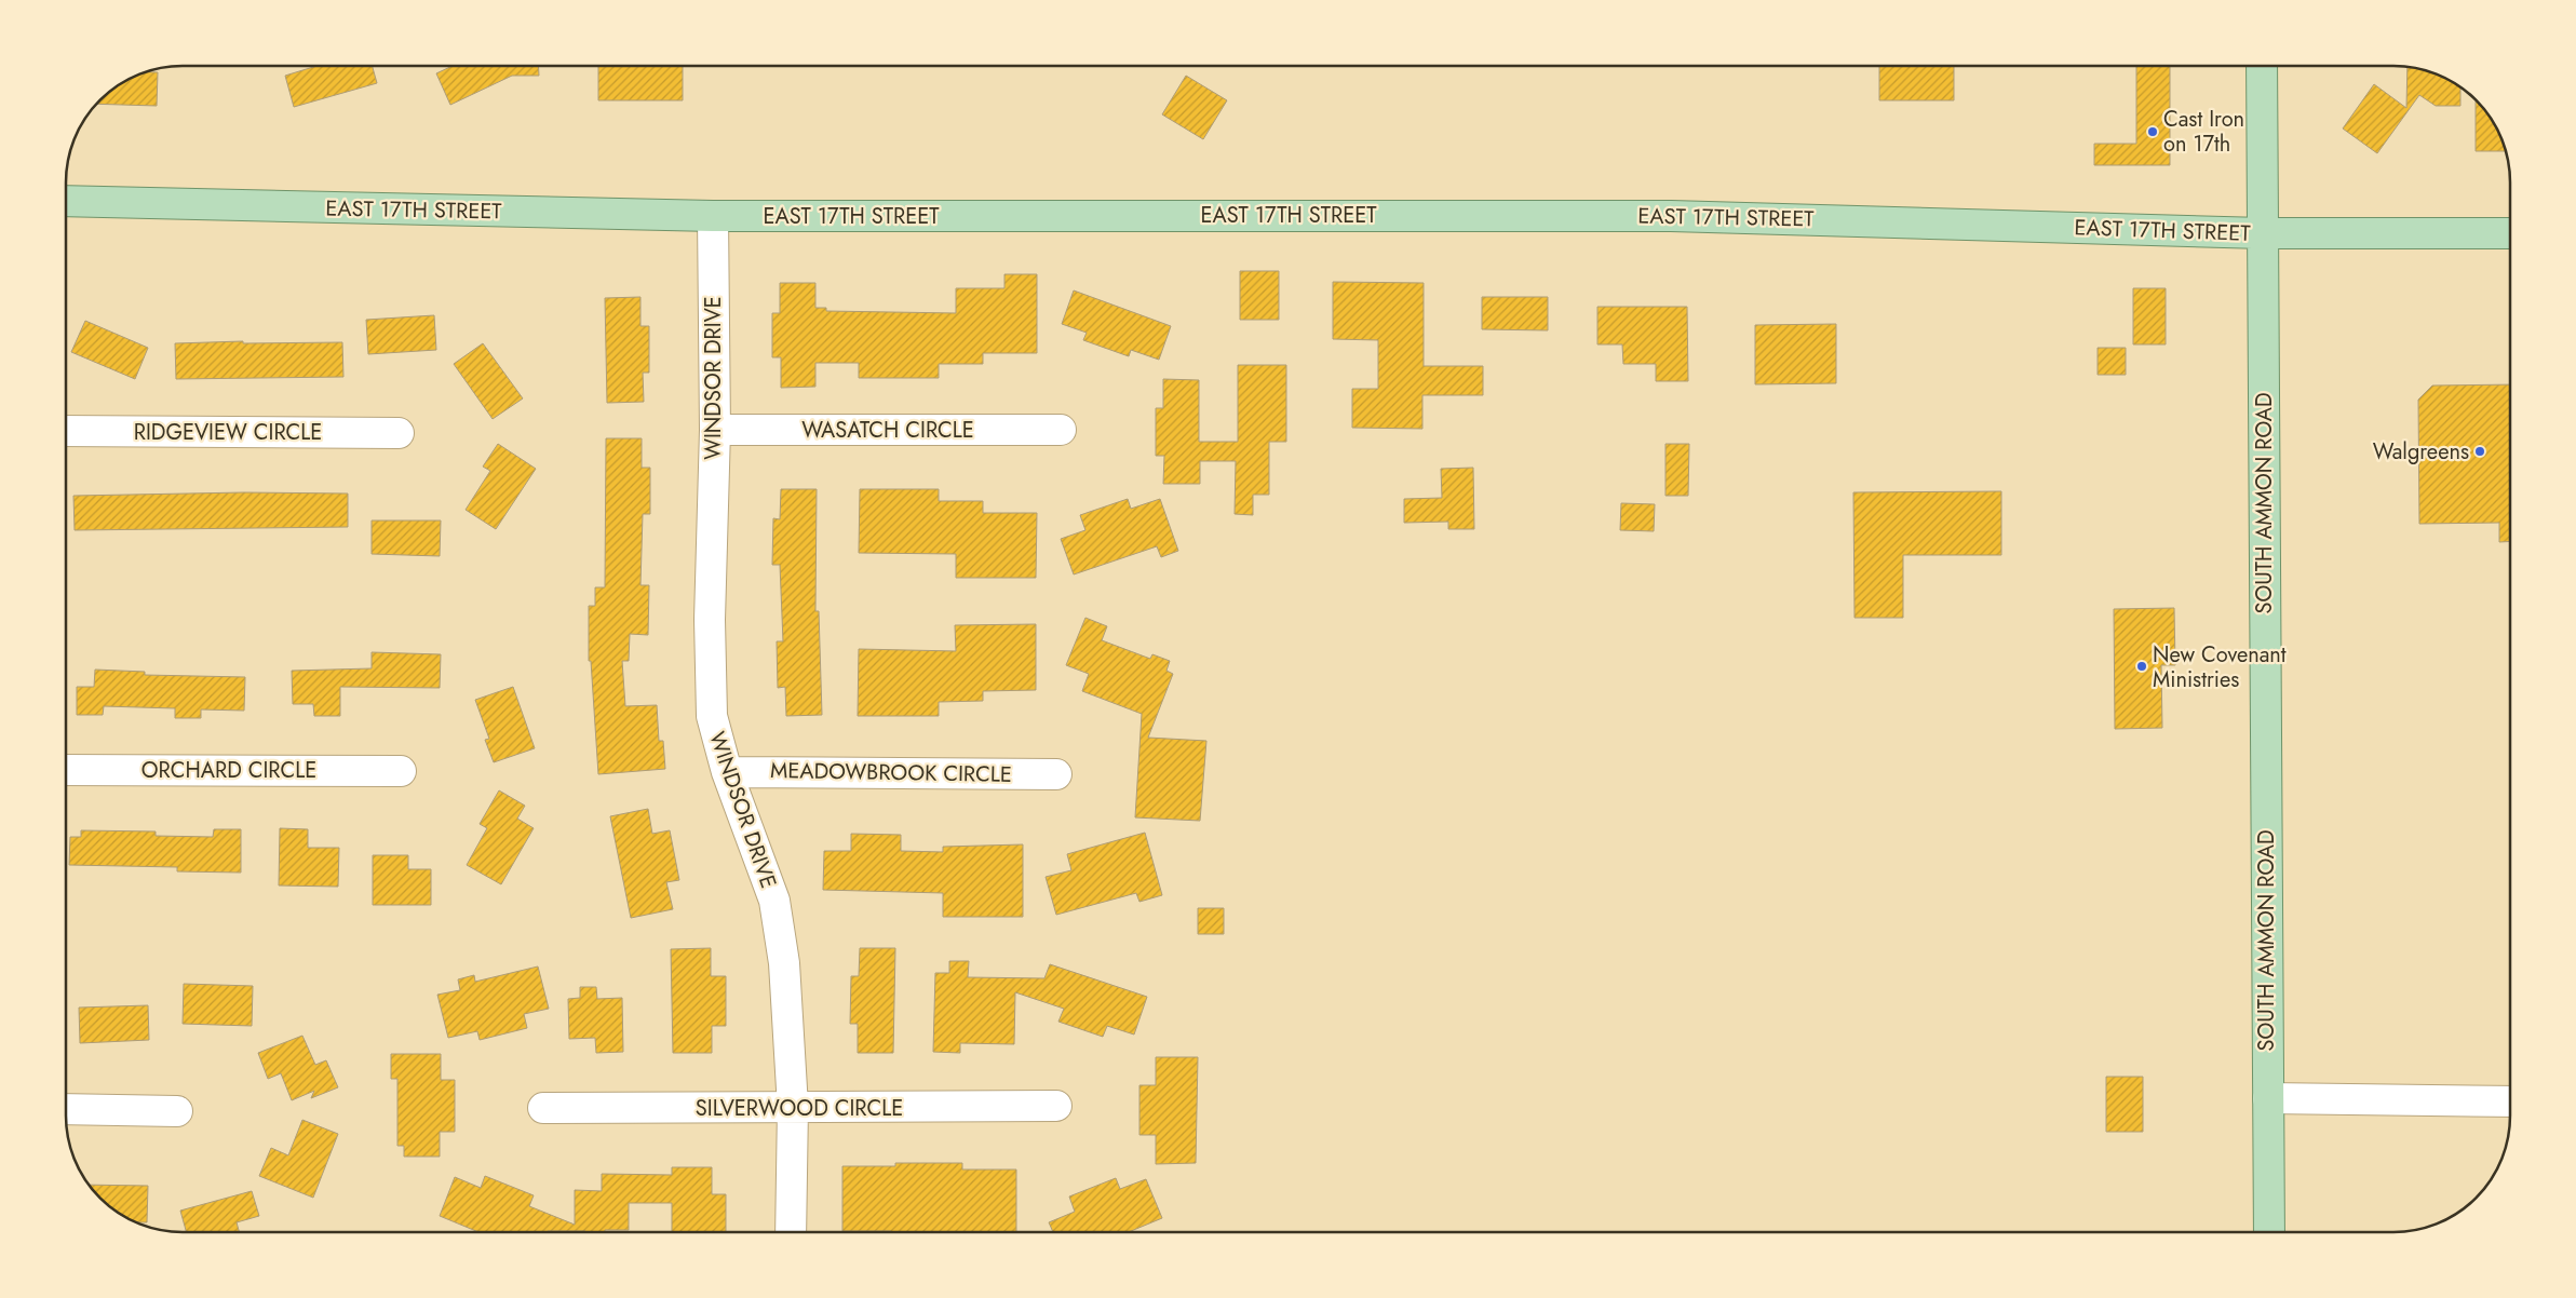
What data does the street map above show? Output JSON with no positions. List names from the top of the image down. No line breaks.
{"streets":{"main road":["EAST 17TH STREET","SOUTH AMMON ROAD"],"street":["WINDSOR DRIVE","WASATCH CIRCLE","RIDGEVIEW CIRCLE","ORCHARD CIRCLE","MEADOWBROOK CIRCLE","SILVERWOOD CIRCLE"]},"crossings":[["EAST 17TH STREET","WINDSOR DRIVE"],["EAST 17TH STREET","SOUTH AMMON ROAD"],["WINDSOR DRIVE","WASATCH CIRCLE"],["WINDSOR DRIVE","MEADOWBROOK CIRCLE"],["WINDSOR DRIVE","SILVERWOOD CIRCLE"]],"places":["Cast Iron on 17th","Walgreens","New Covenant Ministries"]}
